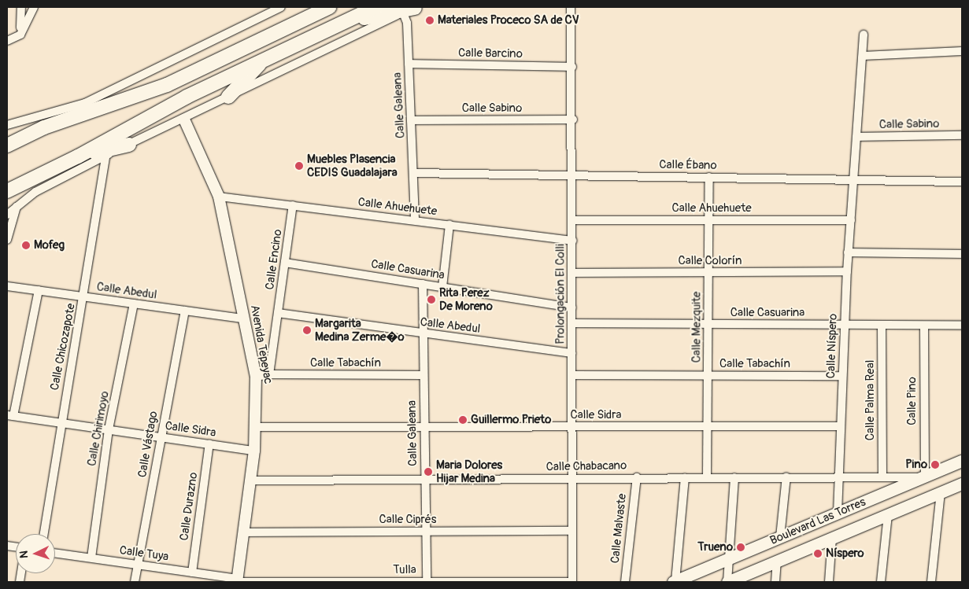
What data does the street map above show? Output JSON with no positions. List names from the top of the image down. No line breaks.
{"streets":{"main road":["Boulevard Las Torres"],"street":["Calle Barcino","Calle Galeana","Calle Sabino","Calle Ébano","Calle Ahuehuete","Calle Encino","Calle Colorín","Calle Casuarina","Calle Abedul","Prolongación El Colli","Calle Mezquite","Avenida Tepeyac","Calle Níspero","Calle Chicozapote","Calle Tabachín","Calle Palma Real","Calle Pino","Calle Sidra","Calle Chirimoyo","Calle Vástago","Calle Chabacano","Calle Durazno","Calle Ciprés","Calle Malvaste","Calle Tuya","Tulla"]},"crossings":[["Calle Barcino","Calle Galeana"],["Calle Barcino","Prolongación El Colli"],["Calle Galeana","Calle Sabino"],["Calle Galeana","Calle Ébano"],["Calle Galeana","Calle Ahuehuete"],["Calle Galeana","Calle Casuarina"],["Calle Galeana","Calle Abedul"],["Calle Galeana","Calle Tabachín"],["Calle Galeana","Calle Sidra"],["Calle Galeana","Calle Chabacano"],["Calle Galeana","Calle Ciprés"],["Calle Galeana","Tulla"],["Calle Sabino","Prolongación El Colli"],["Calle Sabino","Calle Níspero"],["Calle Ébano","Prolongación El Colli"],["Calle Ébano","Calle Mezquite"],["Calle Ébano","Calle Níspero"],["Calle Ahuehuete","Calle Encino"],["Calle Ahuehuete","Prolongación El Colli"],["Calle Ahuehuete","Calle Mezquite"],["Calle Ahuehuete","Avenida Tepeyac"],["Calle Ahuehuete","Calle Níspero"],["Calle Encino","Calle Casuarina"],["Calle Encino","Calle Abedul"],["Calle Encino","Calle Tabachín"],["Calle Colorín","Prolongación El Colli"],["Calle Colorín","Calle Mezquite"],["Calle Colorín","Calle Níspero"],["Calle Casuarina","Prolongación El Colli"],["Calle Casuarina","Calle Mezquite"],["Calle Casuarina","Calle Níspero"],["Calle Casuarina","Calle Palma Real"],["Calle Casuarina","Calle Pino"],["Calle Abedul","Prolongación El Colli"],["Calle Abedul","Avenida Tepeyac"],["Calle Abedul","Calle Chicozapote"],["Calle Abedul","Calle Chirimoyo"],["Calle Abedul","Calle Vástago"],["Prolongación El Colli","Calle Tabachín"],["Prolongación El Colli","Calle Sidra"],["Prolongación El Colli","Calle Chabacano"],["Prolongación El Colli","Calle Ciprés"],["Prolongación El Colli","Tulla"],["Calle Mezquite","Calle Tabachín"],["Calle Mezquite","Calle Sidra"],["Calle Mezquite","Calle Chabacano"],["Avenida Tepeyac","Calle Sidra"],["Avenida Tepeyac","Calle Chabacano"],["Avenida Tepeyac","Calle Ciprés"],["Avenida Tepeyac","Calle Tuya"],["Avenida Tepeyac","Tulla"],["Calle Níspero","Calle Tabachín"],["Calle Níspero","Calle Sidra"],["Calle Níspero","Calle Chabacano"],["Calle Níspero","Boulevard Las Torres"],["Calle Chicozapote","Calle Sidra"],["Calle Palma Real","Calle Chabacano"],["Calle Pino","Calle Chabacano"],["Calle Pino","Boulevard Las Torres"],["Calle Sidra","Calle Chirimoyo"],["Calle Sidra","Calle Vástago"],["Calle Sidra","Calle Durazno"],["Calle Chirimoyo","Calle Tuya"],["Calle Vástago","Calle Tuya"],["Calle Chabacano","Boulevard Las Torres"],["Calle Chabacano","Calle Malvaste"],["Calle Durazno","Calle Tuya"],["Calle Tuya","Tulla"]],"places":["Materiales Proceco SA de CV","Muebles Plasencia CEDIS Guadalajara","Mofeg","Rita Perez De Moreno","Margarita Medina Zerme�o","Guillermo Prieto","Pino","Maria Dolores Hijar Medina","Trueno","Níspero"],"north":"left"}
